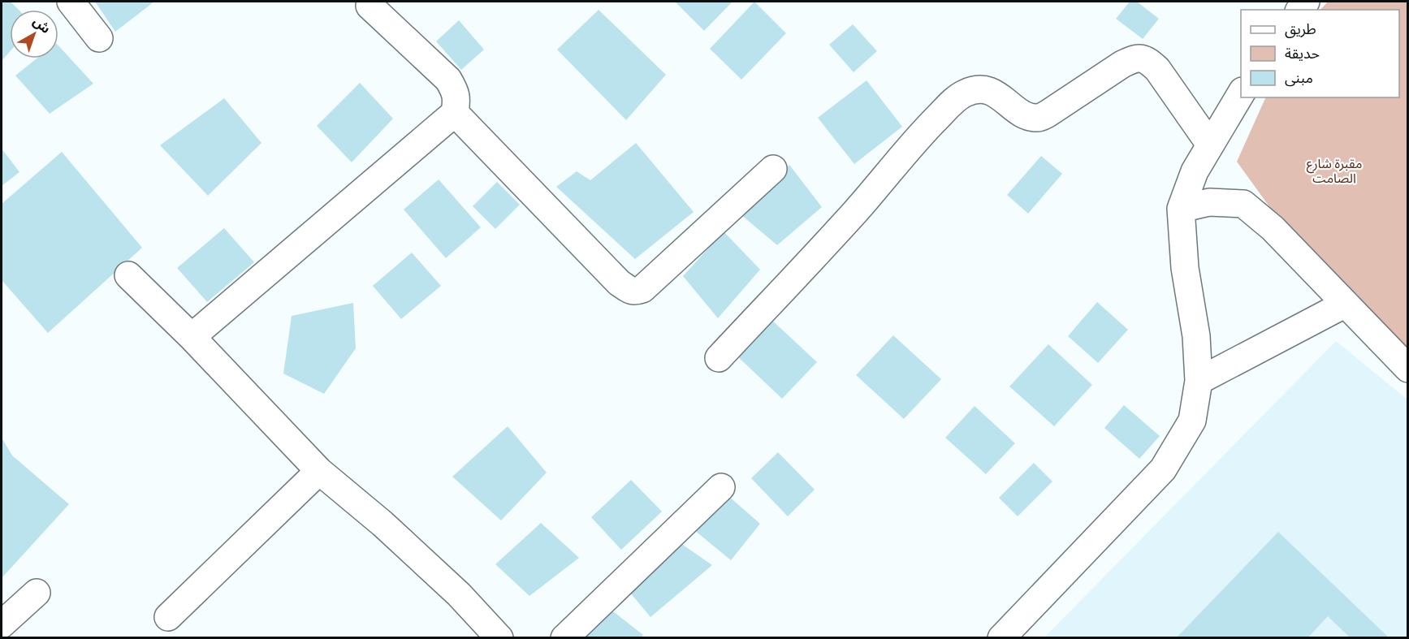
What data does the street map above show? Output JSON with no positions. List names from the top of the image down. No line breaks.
{"parks":["مقبرة شارع الصامت"],"legend":["طريق","حديقة","مبنى"],"north":"top right"}
